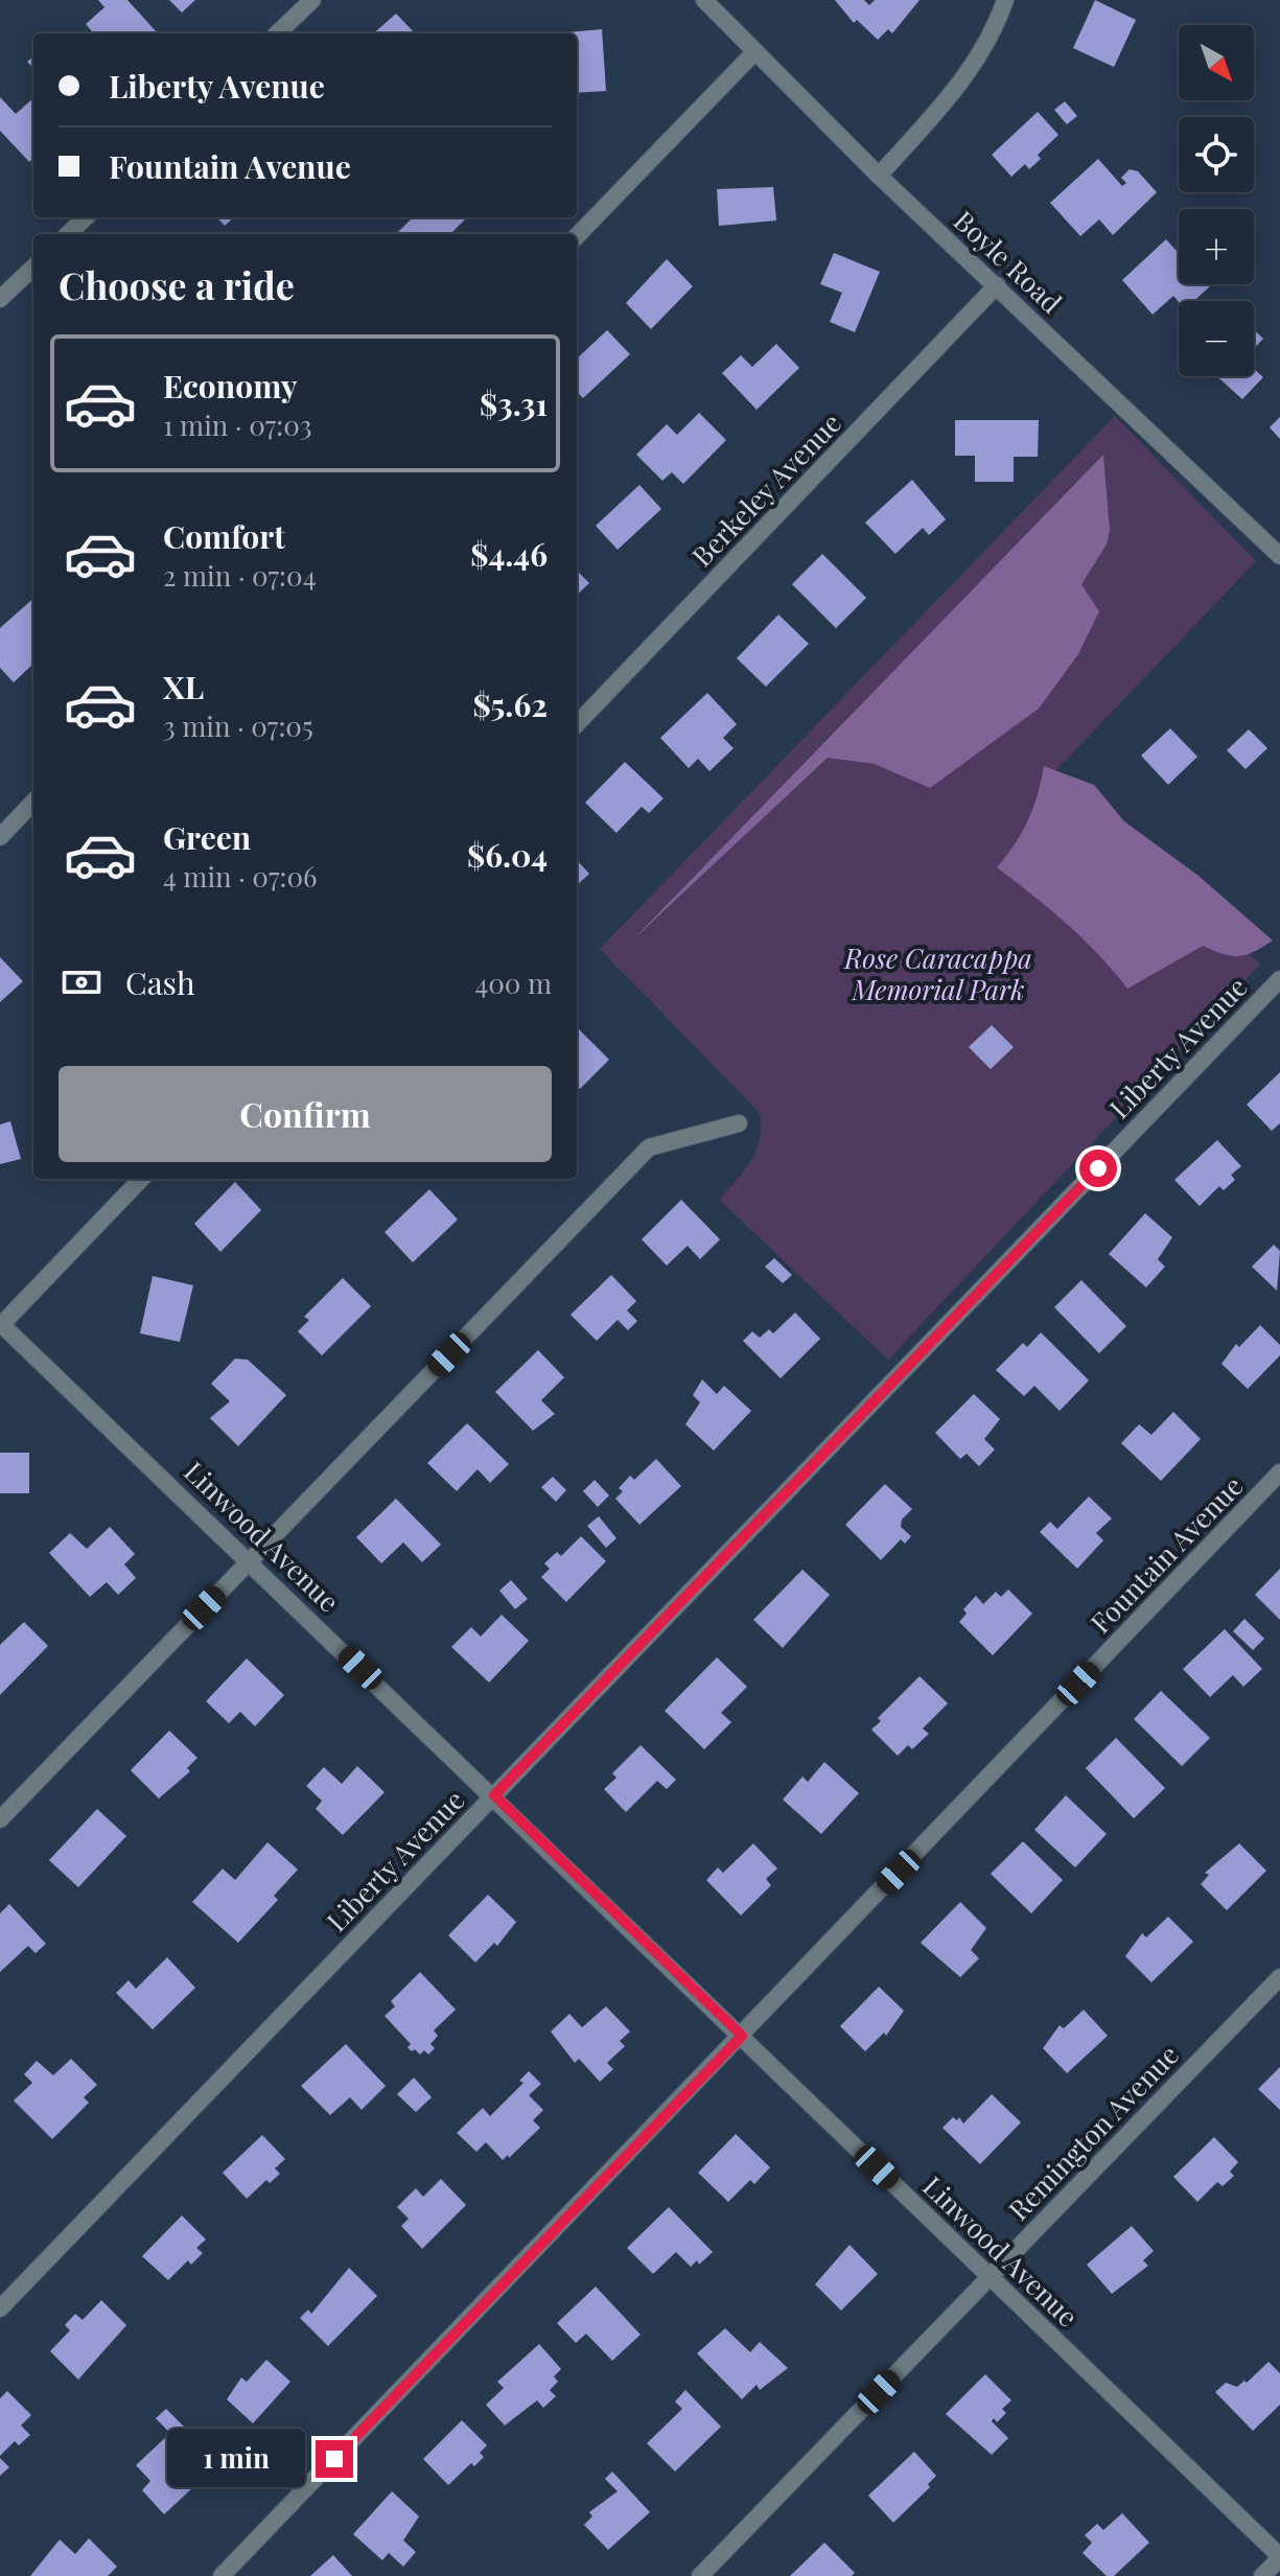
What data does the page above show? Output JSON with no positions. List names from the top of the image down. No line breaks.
{"streets":{"street":["Boyle Road","Berkeley Avenue","Liberty Avenue","Linwood Avenue","Fountain Avenue","Remington Avenue"]},"crossings":[["Boyle Road","Berkeley Avenue"],["Liberty Avenue","Linwood Avenue"],["Linwood Avenue","Fountain Avenue"],["Linwood Avenue","Remington Avenue"]],"parks":["Rose Caracappa Memorial Park"],"north":"bottom right","page":{"map_buttons":["+","−"],"banner":["Liberty Avenue","Fountain Avenue"],"heading":"Choose a ride","list":[{"name":"Economy","note":"1 min · 07:03","value":"$3.31"},{"name":"Comfort","note":"2 min · 07:04","value":"$4.46"},{"name":"XL","note":"3 min · 07:05","value":"$5.62"},{"name":"Green","note":"4 min · 07:06","value":"$6.04"}],"pay":["Cash","400 m"],"buttons":"Confirm","bubble":"1 min"}}
